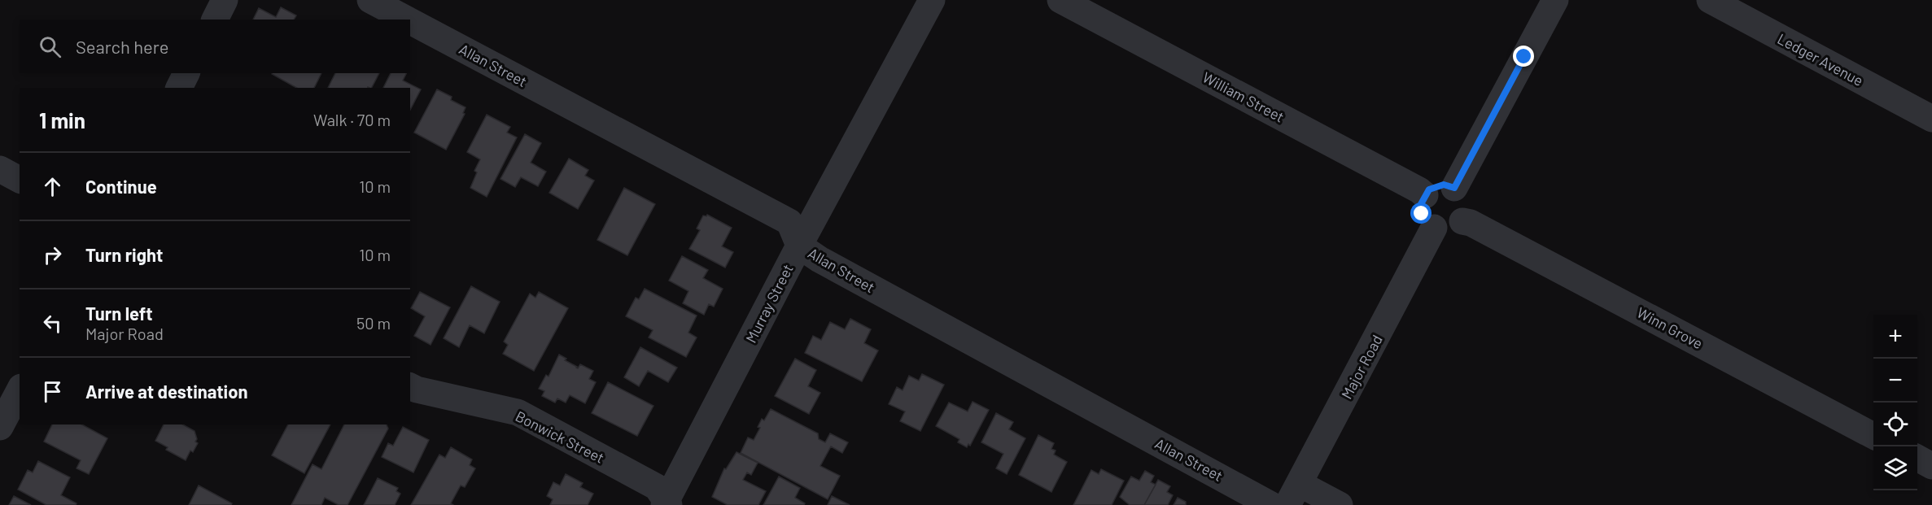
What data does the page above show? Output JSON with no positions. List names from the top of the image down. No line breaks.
{"streets":{"street":["Ledger Avenue","Allan Street","William Street","Murray Street","Winn Grove","Major Road","Bonwick Street"]},"crossings":[["Allan Street","Murray Street"],["William Street","Winn Grove"],["William Street","Major Road"],["Murray Street","Bonwick Street"],["Winn Grove","Major Road"]],"page":{"search":"Search here","heading":["1 min","Walk · 70 m"],"list":[["Continue","10 m"],["Turn right","10 m"],["Turn left","Major Road","50 m"],"Arrive at destination"],"map_buttons":["+","−"]}}
